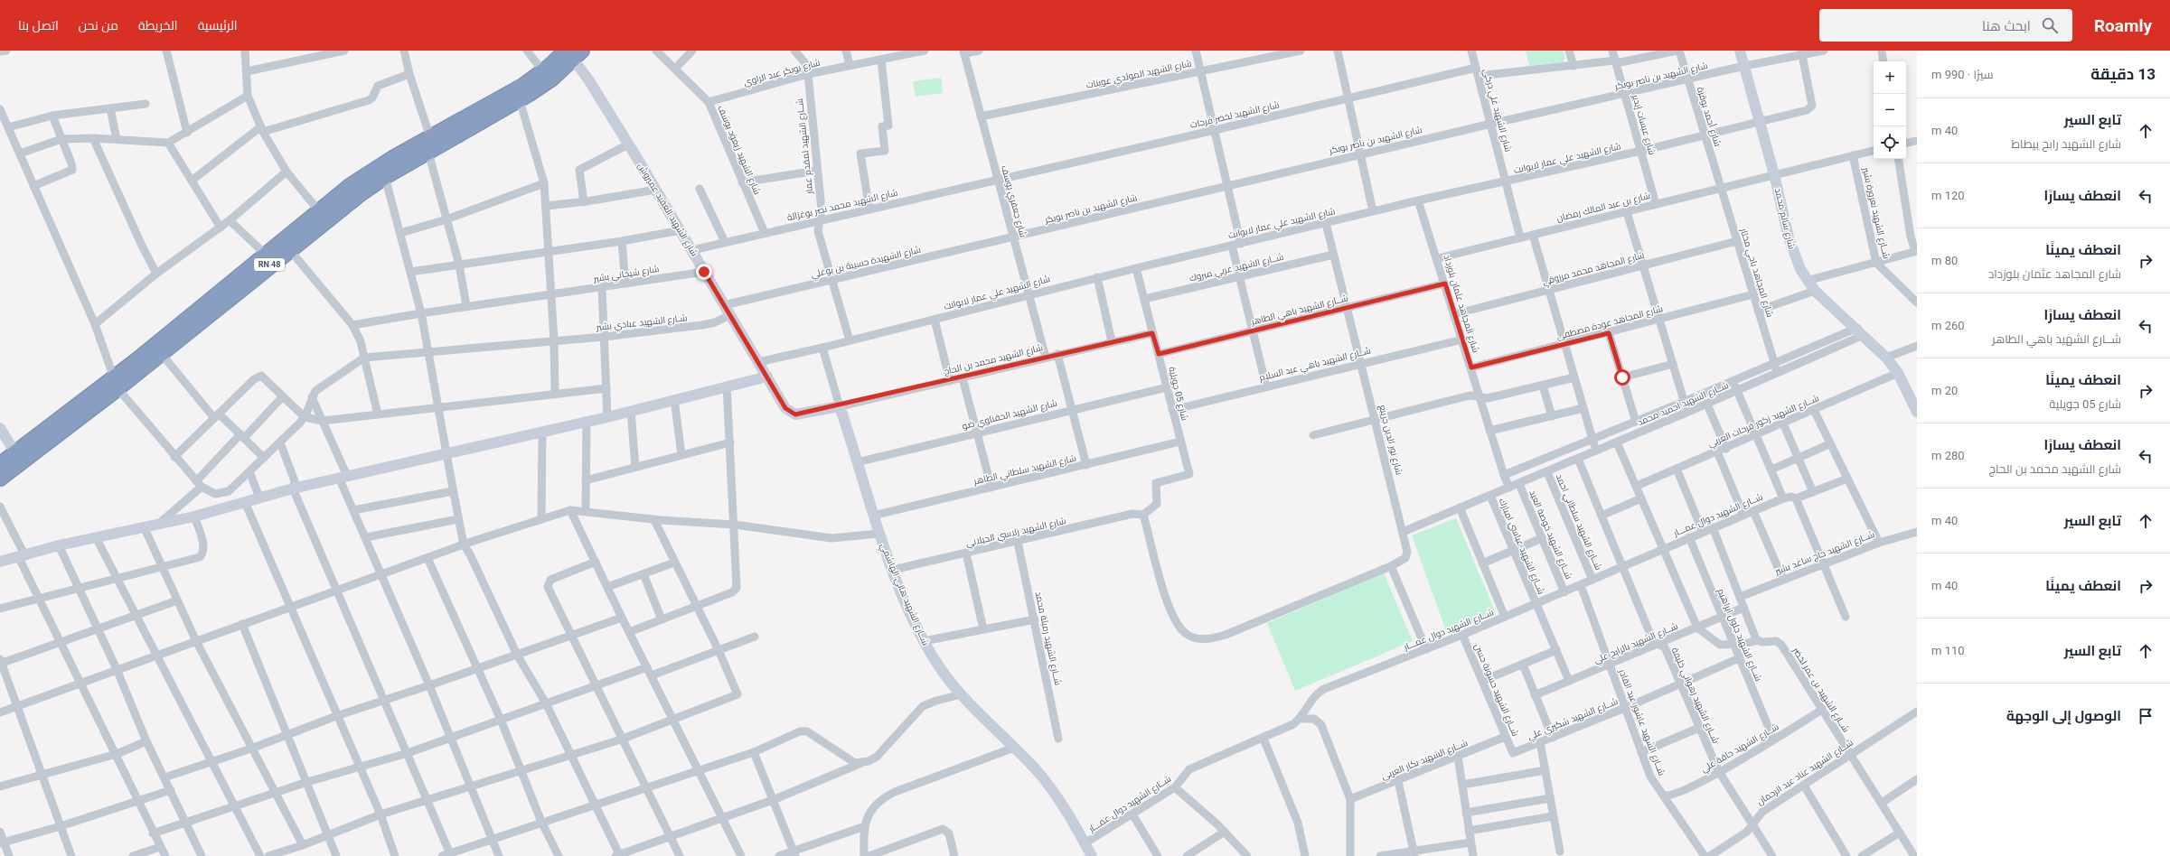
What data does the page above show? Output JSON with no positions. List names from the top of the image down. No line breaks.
{"streets":{"highway":["RN 48"],"street":["شارع بوبكر عبد الراوي","شارع الشهيد المولدي عوينات","شارع الشهيد بن ناصر بوبكر","شارع الشهيد علي دركي","شارع الشهيد لخضر فرحات","شارع أحمد بوقرة","شارع عيسات إيدير","شــارع الشهيد لمقدم عمار","شارع الشهيد زيغود يوسف","شارع الشهيد علي عمار لابوانت","شارع جعفري يوسف","شارع الشهيد محمد نصر بوغزالة","شارع بن عبد المالك رمضان","شارع الشهيد العقيد عميروش","شــارع الشهيد نعرورة بشير","شارع سالم محمد","شارع الشهيدة حسيبة بن بوعلي","شــارع الشهيد غربي مبروك","شارع المجاهد محمد مرزوقي","شارع المجاهد باجي مختار","شارع شيحاني بشير","شارع المجاهد عثمان بلوزداد","شــارع الشهيد باهي الطاهر","شـارع الشهيد عبادي بشير","شارع المجاهد عودة مصطفى","شارع الشهيد محمد بن الحاج","شــارع الشهيد باهي عبد السلام","شارع 05 جويلية","شــارع الشهيد احميد محمد","شارع الشهيد الحفناوي ضو","شــارع الشهيد زكور فرحات العربي","شارع نور الدين جريبع","شارع الشهيد سلطاني الطاهر","شــارع الشهيد دوال عمـــار","شــارع الشهيد سلطاني احمد","شارع الشهيد زلاسي الجيلاني","شــارع الشهيد خوصة العيد","شــارع الشهيد عباسي امبارك","شــارع الشهيد حاج ساعد بشير","شــارع الشهيد هاني الهاشمي","شــارع الشهيد جلول ابراهيم","شــارع الشهيد رميثة محمد","شــارع الشهيد بالرابح علي","شــارع الشهيد حسونة حسن","شــارع الشهيد بن عمر لخضر","شــارع الشهيد زهواني خليفة","شــارع الشهيد شكيري علي","شــارع الشهيد عاشور عبد القادر","شــارع الشهيد حاقة علي","شــارع الشهيد بكار العربي","شــارع الشهيد عناد عبد الرحمان"]},"crossings":[["شارع بوبكر عبد الراوي","شــارع الشهيد لمقدم عمار"],["شارع بوبكر عبد الراوي","شارع الشهيد زيغود يوسف"],["شارع الشهيد المولدي عوينات","شارع جعفري يوسف"],["شارع الشهيد بن ناصر بوبكر","شارع الشهيد علي دركي"],["شارع الشهيد بن ناصر بوبكر","شارع أحمد بوقرة"],["شارع الشهيد بن ناصر بوبكر","شارع عيسات إيدير"],["شارع الشهيد بن ناصر بوبكر","شارع الشهيد علي عمار لابوانت"],["شارع الشهيد بن ناصر بوبكر","شارع جعفري يوسف"],["شارع الشهيد بن ناصر بوبكر","شارع سالم محمد"],["شارع الشهيد بن ناصر بوبكر","شارع الشهيدة حسيبة بن بوعلي"],["شارع الشهيد علي دركي","شارع الشهيد لخضر فرحات"],["شارع الشهيد علي دركي","شارع الشهيد علي عمار لابوانت"],["شارع الشهيد علي دركي","شارع بن عبد المالك رمضان"],["شارع الشهيد لخضر فرحات","شارع جعفري يوسف"],["شارع الشهيد لخضر فرحات","شارع الشهيد محمد نصر بوغزالة"],["شارع أحمد بوقرة","شارع الشهيد علي عمار لابوانت"],["شارع أحمد بوقرة","شارع بن عبد المالك رمضان"],["شارع أحمد بوقرة","شارع المجاهد باجي مختار"],["شارع عيسات إيدير","شارع الشهيد علي عمار لابوانت"],["شارع عيسات إيدير","شارع بن عبد المالك رمضان"],["شــارع الشهيد لمقدم عمار","شارع الشهيد علي عمار لابوانت"],["شــارع الشهيد لمقدم عمار","شارع الشهيد محمد نصر بوغزالة"],["شــارع الشهيد لمقدم عمار","شارع الشهيدة حسيبة بن بوعلي"],["شارع الشهيد زيغود يوسف","شارع الشهيد محمد نصر بوغزالة"],["شارع الشهيد علي عمار لابوانت","شارع جعفري يوسف"],["شارع الشهيد علي عمار لابوانت","شارع الشهيد العقيد عميروش"],["شارع الشهيد علي عمار لابوانت","شارع سالم محمد"],["شارع الشهيد علي عمار لابوانت","شارع المجاهد عثمان بلوزداد"],["شارع الشهيد علي عمار لابوانت","شارع 05 جويلية"],["شارع الشهيد علي عمار لابوانت","شارع نور الدين جريبع"],["شارع الشهيد علي عمار لابوانت","شــارع الشهيد هاني الهاشمي"],["شارع جعفري يوسف","شارع الشهيد محمد نصر بوغزالة"],["شارع جعفري يوسف","شارع الشهيدة حسيبة بن بوعلي"],["شارع جعفري يوسف","شارع الشهيد محمد بن الحاج"],["شارع الشهيد محمد نصر بوغزالة","شارع الشهيد العقيد عميروش"],["شارع بن عبد المالك رمضان","شــارع الشهيد نعرورة بشير"],["شارع بن عبد المالك رمضان","شارع سالم محمد"],["شارع بن عبد المالك رمضان","شارع المجاهد باجي مختار"],["شارع بن عبد المالك رمضان","شارع المجاهد عثمان بلوزداد"],["شارع الشهيد العقيد عميروش","شارع الشهيدة حسيبة بن بوعلي"],["شارع الشهيد العقيد عميروش","RN 48"],["شارع الشهيد العقيد عميروش","شارع شيحاني بشير"],["شارع الشهيد العقيد عميروش","شـارع الشهيد عبادي بشير"],["شارع الشهيد العقيد عميروش","شارع الشهيد محمد بن الحاج"],["شارع الشهيد العقيد عميروش","شــارع الشهيد هاني الهاشمي"],["شارع سالم محمد","شــارع الشهيد احميد محمد"],["شارع سالم محمد","شــارع الشهيد زكور فرحات العربي"],["شــارع الشهيد غربي مبروك","شارع 05 جويلية"],["شــارع الشهيد غربي مبروك","شارع نور الدين جريبع"],["شارع المجاهد محمد مرزوقي","شارع المجاهد باجي مختار"],["شارع المجاهد محمد مرزوقي","شارع المجاهد عثمان بلوزداد"],["شارع المجاهد باجي مختار","شارع المجاهد عودة مصطفى"],["شارع المجاهد باجي مختار","شــارع الشهيد احميد محمد"],["شارع المجاهد عثمان بلوزداد","شــارع الشهيد باهي الطاهر"],["شارع المجاهد عثمان بلوزداد","شارع المجاهد عودة مصطفى"],["شارع المجاهد عثمان بلوزداد","شــارع الشهيد باهي عبد السلام"],["شارع المجاهد عثمان بلوزداد","شــارع الشهيد احميد محمد"],["شــارع الشهيد باهي الطاهر","شارع 05 جويلية"],["شــارع الشهيد باهي الطاهر","شارع نور الدين جريبع"],["شارع الشهيد محمد بن الحاج","شارع 05 جويلية"],["شارع الشهيد محمد بن الحاج","شــارع الشهيد هاني الهاشمي"],["شــارع الشهيد باهي عبد السلام","شارع 05 جويلية"],["شــارع الشهيد باهي عبد السلام","شارع نور الدين جريبع"],["شارع 05 جويلية","شارع الشهيد الحفناوي ضو"],["شارع 05 جويلية","شارع الشهيد سلطاني الطاهر"],["شارع 05 جويلية","شارع الشهيد زلاسي الجيلاني"],["شــارع الشهيد احميد محمد","شارع نور الدين جريبع"],["شــارع الشهيد احميد محمد","شــارع الشهيد سلطاني احمد"],["شــارع الشهيد احميد محمد","شــارع الشهيد خوصة العيد"],["شــارع الشهيد احميد محمد","شــارع الشهيد عباسي امبارك"],["شــارع الشهيد احميد محمد","شــارع الشهيد زهواني خليفة"],["شارع الشهيد الحفناوي ضو","شــارع الشهيد هاني الهاشمي"],["شارع الشهيد سلطاني الطاهر","شــارع الشهيد هاني الهاشمي"],["شــارع الشهيد دوال عمـــار","شــارع الشهيد سلطاني احمد"],["شــارع الشهيد دوال عمـــار","شــارع الشهيد خوصة العيد"],["شــارع الشهيد دوال عمـــار","شــارع الشهيد عباسي امبارك"],["شــارع الشهيد دوال عمـــار","شــارع الشهيد هاني الهاشمي"],["شــارع الشهيد دوال عمـــار","شــارع الشهيد جلول ابراهيم"],["شــارع الشهيد دوال عمـــار","شــارع الشهيد حسونة حسن"],["شــارع الشهيد دوال عمـــار","شــارع الشهيد زهواني خليفة"],["شــارع الشهيد دوال عمـــار","شــارع الشهيد عاشور عبد القادر"],["شارع الشهيد زلاسي الجيلاني","شــارع الشهيد هاني الهاشمي"],["شارع الشهيد زلاسي الجيلاني","شــارع الشهيد رميثة محمد"],["شــارع الشهيد عباسي امبارك","شــارع الشهيد بالرابح علي"],["شــارع الشهيد جلول ابراهيم","شــارع الشهيد بالرابح علي"],["شــارع الشهيد جلول ابراهيم","شــارع الشهيد شكيري علي"],["شــارع الشهيد جلول ابراهيم","شــارع الشهيد حاقة علي"],["شــارع الشهيد بالرابح علي","شــارع الشهيد زهواني خليفة"],["شــارع الشهيد بالرابح علي","شــارع الشهيد عاشور عبد القادر"],["شــارع الشهيد حسونة حسن","شــارع الشهيد شكيري علي"],["شــارع الشهيد حسونة حسن","شــارع الشهيد بكار العربي"],["شــارع الشهيد بن عمر لخضر","شــارع الشهيد حاقة علي"],["شــارع الشهيد بن عمر لخضر","شــارع الشهيد عناد عبد الرحمان"],["شــارع الشهيد زهواني خليفة","شــارع الشهيد شكيري علي"],["شــارع الشهيد زهواني خليفة","شــارع الشهيد حاقة علي"],["شــارع الشهيد زهواني خليفة","شــارع الشهيد عناد عبد الرحمان"],["شــارع الشهيد شكيري علي","شــارع الشهيد عاشور عبد القادر"],["شــارع الشهيد عاشور عبد القادر","شــارع الشهيد حاقة علي"]],"page":{"header":"Roamly","search":"ابحث هنا","nav":["الرئيسية","الخريطة","من نحن","اتصل بنا"],"heading":["13 دقيقة","سيرًا · 990 m"],"map_buttons":["+","−"],"list":[["تابع السير","شارع الشهيد رابح بيطاط","40 m"],["انعطف يسارًا","120 m"],["انعطف يمينًا","شارع المجاهد عثمان بلوزداد","80 m"],["انعطف يسارًا","شــارع الشهيد باهي الطاهر","260 m"],["انعطف يمينًا","شارع 05 جويلية","20 m"],["انعطف يسارًا","شارع الشهيد محمد بن الحاج","280 m"],["تابع السير","40 m"],["انعطف يمينًا","40 m"],["تابع السير","110 m"],"الوصول إلى الوجهة"]}}
